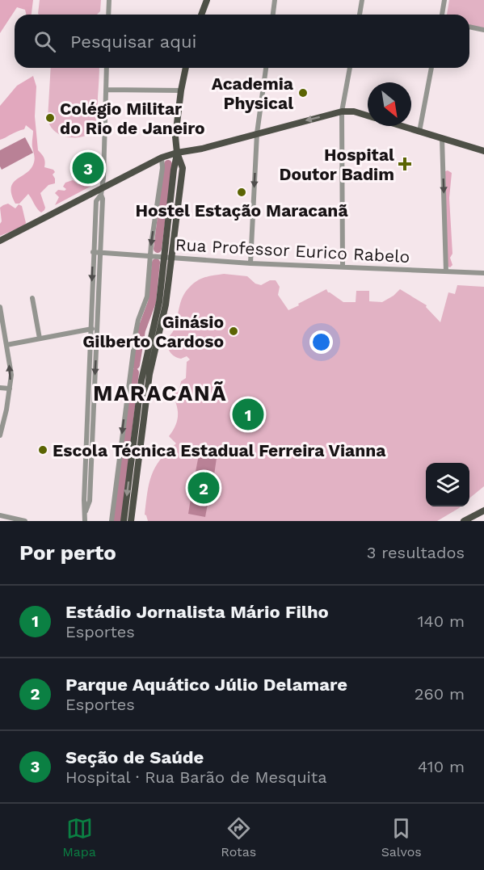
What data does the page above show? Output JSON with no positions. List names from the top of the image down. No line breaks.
{"streets":{"street":["Rua Professor Eurico Rabelo"]},"districts":["MARACANÃ"],"places":{"other":["Academia Physical","Colégio Militar do Rio de Janeiro","Hostel Estação Maracanã","Ginásio Gilberto Cardoso","Escola Técnica Estadual Ferreira Vianna"],"health":["Hospital Doutor Badim"]},"north":"bottom right","page":{"search":"Pesquisar aqui","pins":["3","1","2"],"heading":["Por perto","3 resultados"],"list":[{"mark":"1","name":"Estádio Jornalista Mário Filho","note":"Esportes","value":"140 m"},{"mark":"2","name":"Parque Aquático Júlio Delamare","note":"Esportes","value":"260 m"},{"mark":"3","name":"Seção de Saúde","note":"Hospital · Rua Barão de Mesquita","value":"410 m"}],"nav":["Mapa","Rotas","Salvos"]}}
